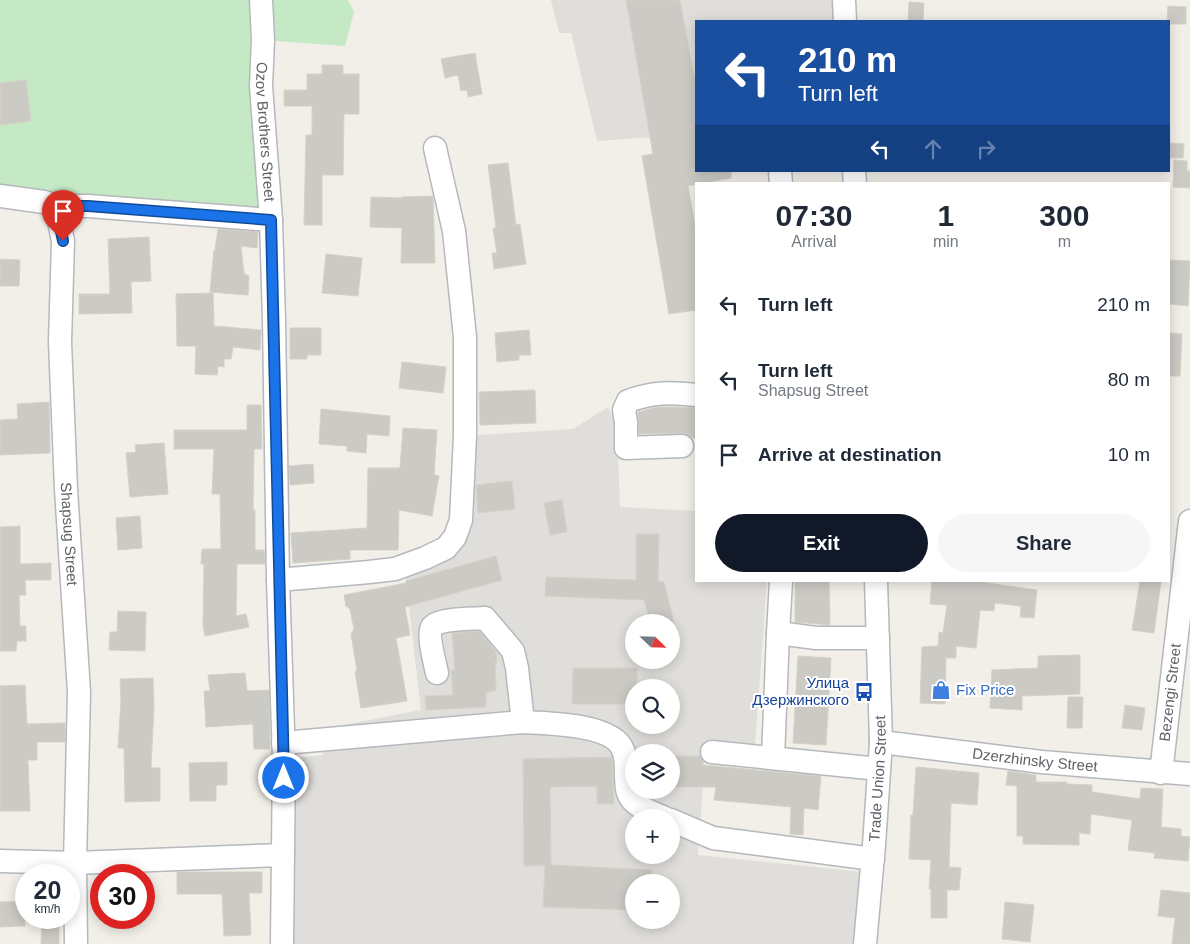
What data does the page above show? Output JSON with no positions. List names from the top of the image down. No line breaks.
{"streets":{"street":["Ozov Brothers Street","Shapsug Street","Bezengi Street","Dzerzhinsky Street","Trade Union Street"]},"crossings":[["Bezengi Street","Dzerzhinsky Street"],["Dzerzhinsky Street","Trade Union Street"]],"places":{"shop":["Fix Price"],"bus stop":["Улица Дзержинского"]},"north":"bottom right","page":{"turn":["210 m","Turn left"],"eta":["07:30","Arrival","1","min","300","m"],"list":[{"name":"Turn left","value":"210 m"},{"name":"Turn left","note":"Shapsug Street","value":"80 m"},{"name":"Arrive at destination","value":"10 m"}],"buttons":["Exit","Share"],"map_buttons":["+","−"],"speed":"20 km/h","limit":"30"}}
